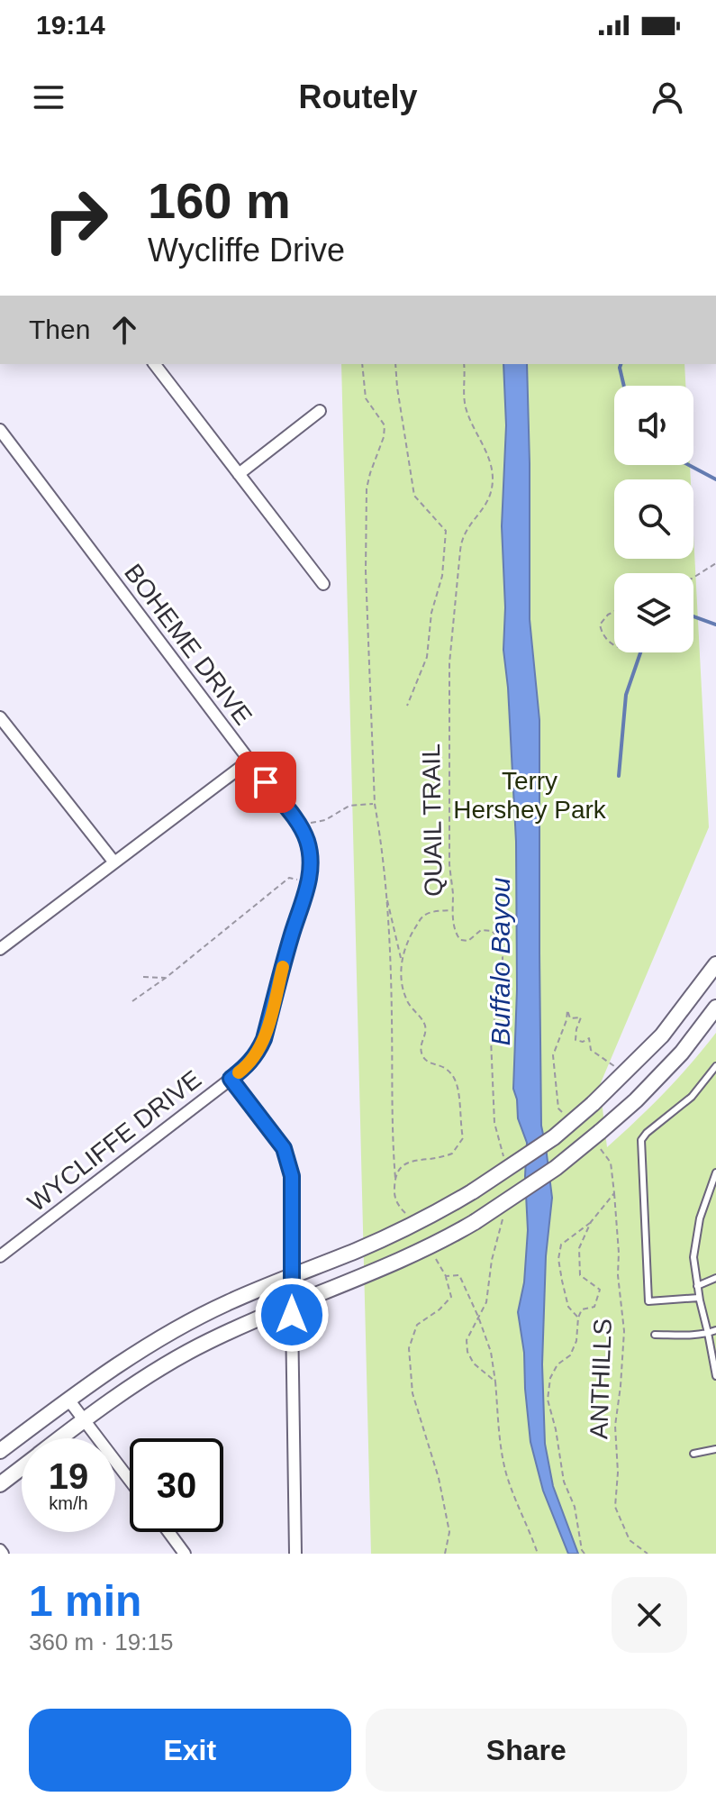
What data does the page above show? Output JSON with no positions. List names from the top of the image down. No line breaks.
{"streets":{"street":["BOHEME DRIVE","WYCLIFFE DRIVE"],"path":["QUAIL TRAIL","ANTHILLS"]},"crossings":[["BOHEME DRIVE","WYCLIFFE DRIVE"]],"water":["Buffalo Bayou"],"parks":["Terry Hershey Park"],"page":{"status":"19:14","header":"Routely","turn":["160 m","Wycliffe Drive"],"then":"Then","speed":"19 km/h","limit":"30","heading":["1 min","360 m · 19:15"],"buttons":["Exit","Share"]}}
